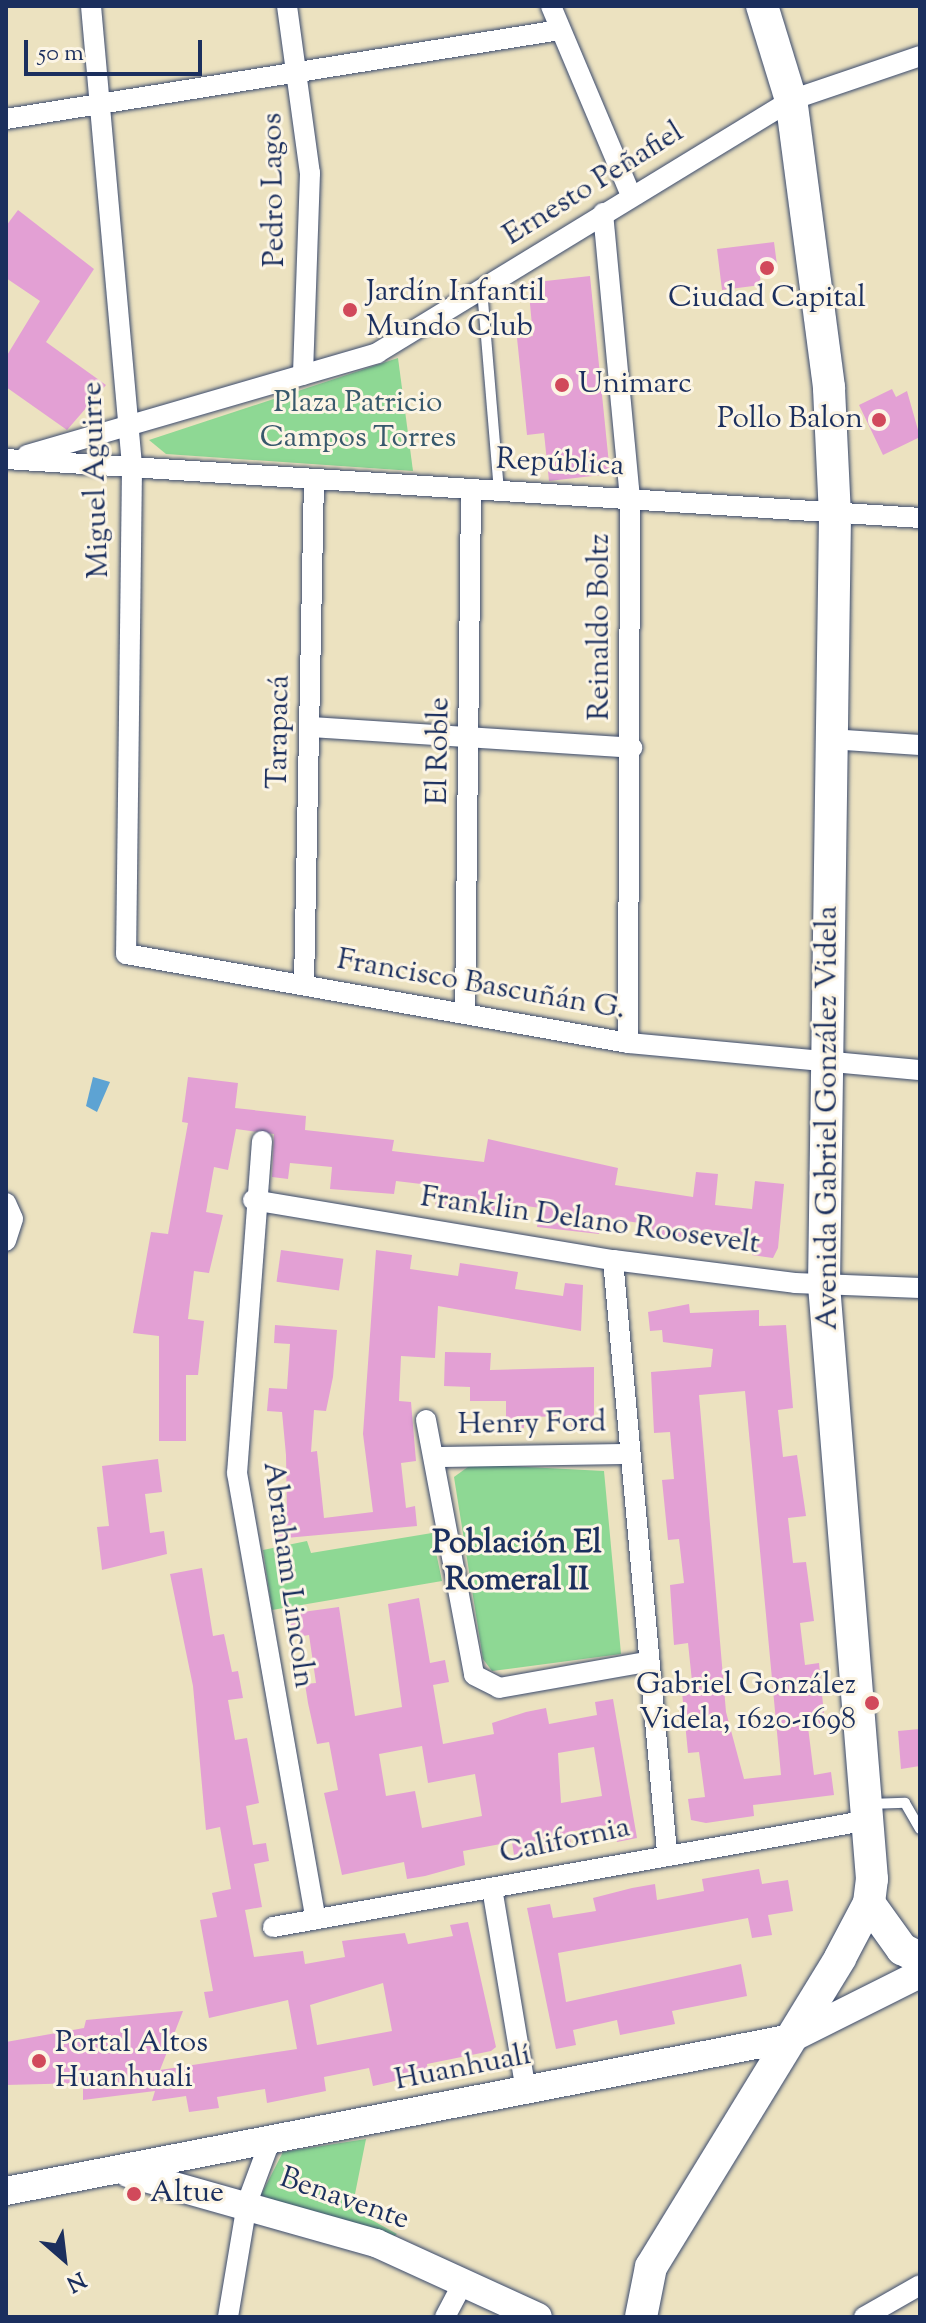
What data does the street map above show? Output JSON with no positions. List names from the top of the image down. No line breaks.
{"streets":{"main road":["Avenida Gabriel González Videla","Huanhualí","Benavente"],"street":["Ernesto Peñafiel","Pedro Lagos","República","Miguel Aguirre","Reinaldo Boltz","Tarapacá","El Roble","Francisco Bascuñán G.","Franklin Delano Roosevelt","Henry Ford","Abraham Lincoln","California"]},"crossings":[["Ernesto Peñafiel","Pedro Lagos"],["Ernesto Peñafiel","República"],["Ernesto Peñafiel","Miguel Aguirre"],["Ernesto Peñafiel","Reinaldo Boltz"],["Ernesto Peñafiel","Avenida Gabriel González Videla"],["República","Miguel Aguirre"],["República","Reinaldo Boltz"],["República","Tarapacá"],["República","El Roble"],["República","Avenida Gabriel González Videla"],["Miguel Aguirre","Francisco Bascuñán G."],["Reinaldo Boltz","Francisco Bascuñán G."],["Tarapacá","Francisco Bascuñán G."],["El Roble","Francisco Bascuñán G."],["Francisco Bascuñán G.","Avenida Gabriel González Videla"],["Avenida Gabriel González Videla","Franklin Delano Roosevelt"],["Avenida Gabriel González Videla","California"],["Avenida Gabriel González Videla","Huanhualí"],["Franklin Delano Roosevelt","Abraham Lincoln"],["Abraham Lincoln","California"],["Huanhualí","Benavente"]],"districts":["Población El Romeral II"],"parks":["Plaza Patricio Campos Torres"],"places":["Ciudad Capital","Jardín Infantil Mundo Club","Unimarc","Pollo Balon","Gabriel González Videla, 1620-1698","Portal Altos Huanhuali","Altue"],"scale_bar":"50 m","north":"bottom right"}
